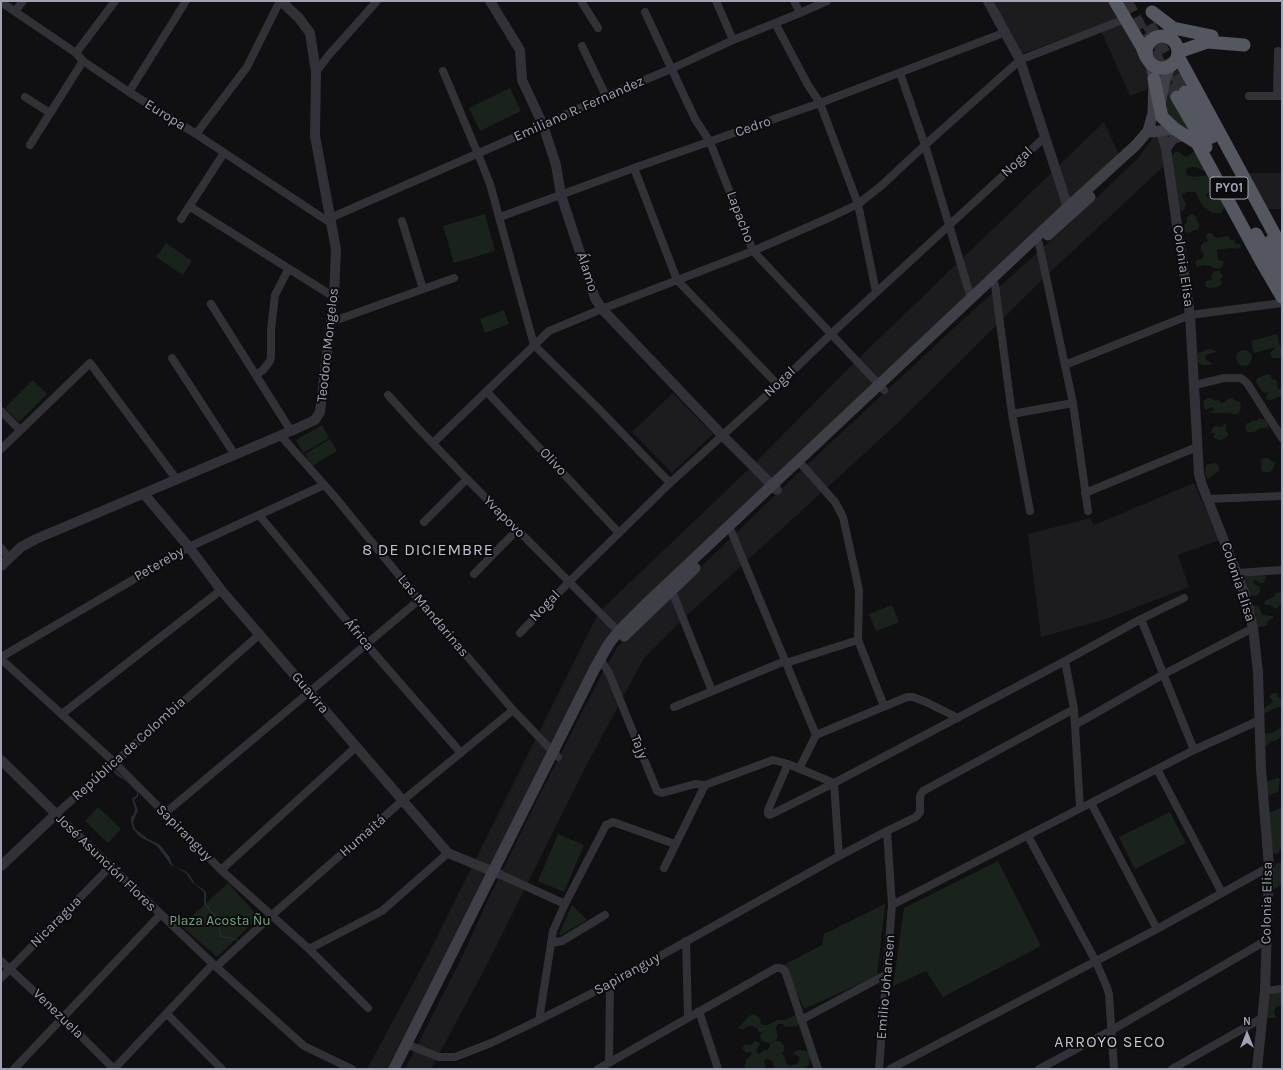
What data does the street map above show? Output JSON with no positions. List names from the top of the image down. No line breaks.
{"streets":{"highway":["PY01"],"street":["Emiliano R. Fernandez","Europa","Cedro","Nogal","Lapacho","Colonia Elisa","Álamo","Teodoro Mongelos","Olivo","Yvapovo","Petereby","Las Mandarinas","África","Guavira","Tajy","República de Colombia","Sapiranguy","Humaitá","José Asunción Flores","Nicaragua","Emilio Johansen","Venezuela"]},"crossings":[["Emiliano R. Fernandez","Europa"],["Emiliano R. Fernandez","Lapacho"],["Emiliano R. Fernandez","Álamo"],["Emiliano R. Fernandez","Teodoro Mongelos"],["Europa","Teodoro Mongelos"],["Cedro","Lapacho"],["Cedro","Álamo"],["Nogal","Lapacho"],["Nogal","Álamo"],["Nogal","Olivo"],["Nogal","Yvapovo"],["Teodoro Mongelos","Las Mandarinas"],["Teodoro Mongelos","Guavira"],["Petereby","Las Mandarinas"],["Petereby","África"],["Petereby","Guavira"],["Petereby","Sapiranguy"],["Las Mandarinas","Humaitá"],["África","Humaitá"],["Guavira","República de Colombia"],["Guavira","Humaitá"],["República de Colombia","Sapiranguy"],["República de Colombia","José Asunción Flores"],["Sapiranguy","Humaitá"],["Sapiranguy","Emilio Johansen"],["Humaitá","José Asunción Flores"],["Humaitá","Venezuela"],["José Asunción Flores","Nicaragua"],["Nicaragua","Venezuela"]],"districts":["8 DE DICIEMBRE","ARROYO SECO"],"parks":["Plaza Acosta Ñu"],"north":"top"}
